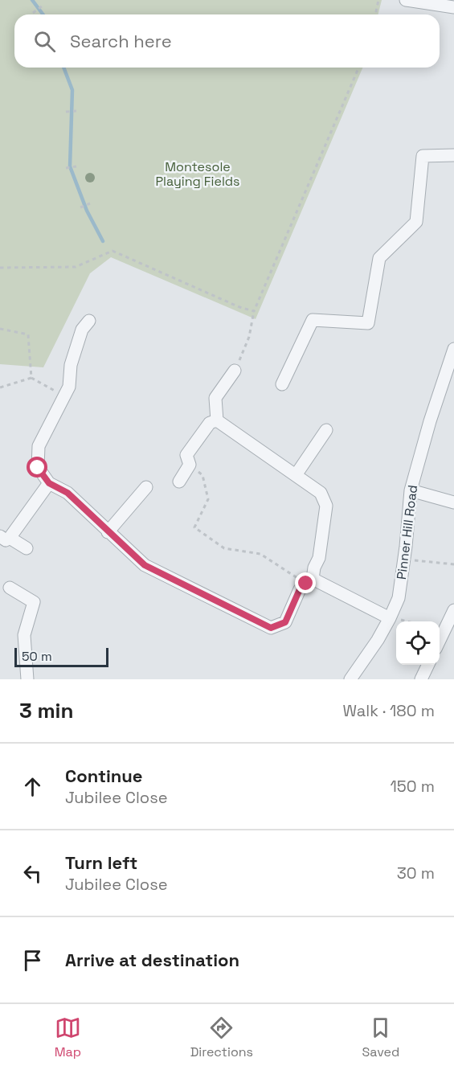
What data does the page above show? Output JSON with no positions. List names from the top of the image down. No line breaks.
{"streets":{"street":["Pinner Hill Road"]},"parks":["Montesole Playing Fields"],"scale_bar":"50 m","page":{"search":"Search here","scale":"50 m","heading":["3 min","Walk · 180 m"],"list":[["Continue","Jubilee Close","150 m"],["Turn left","Jubilee Close","30 m"],"Arrive at destination"],"nav":["Map","Directions","Saved"]}}
